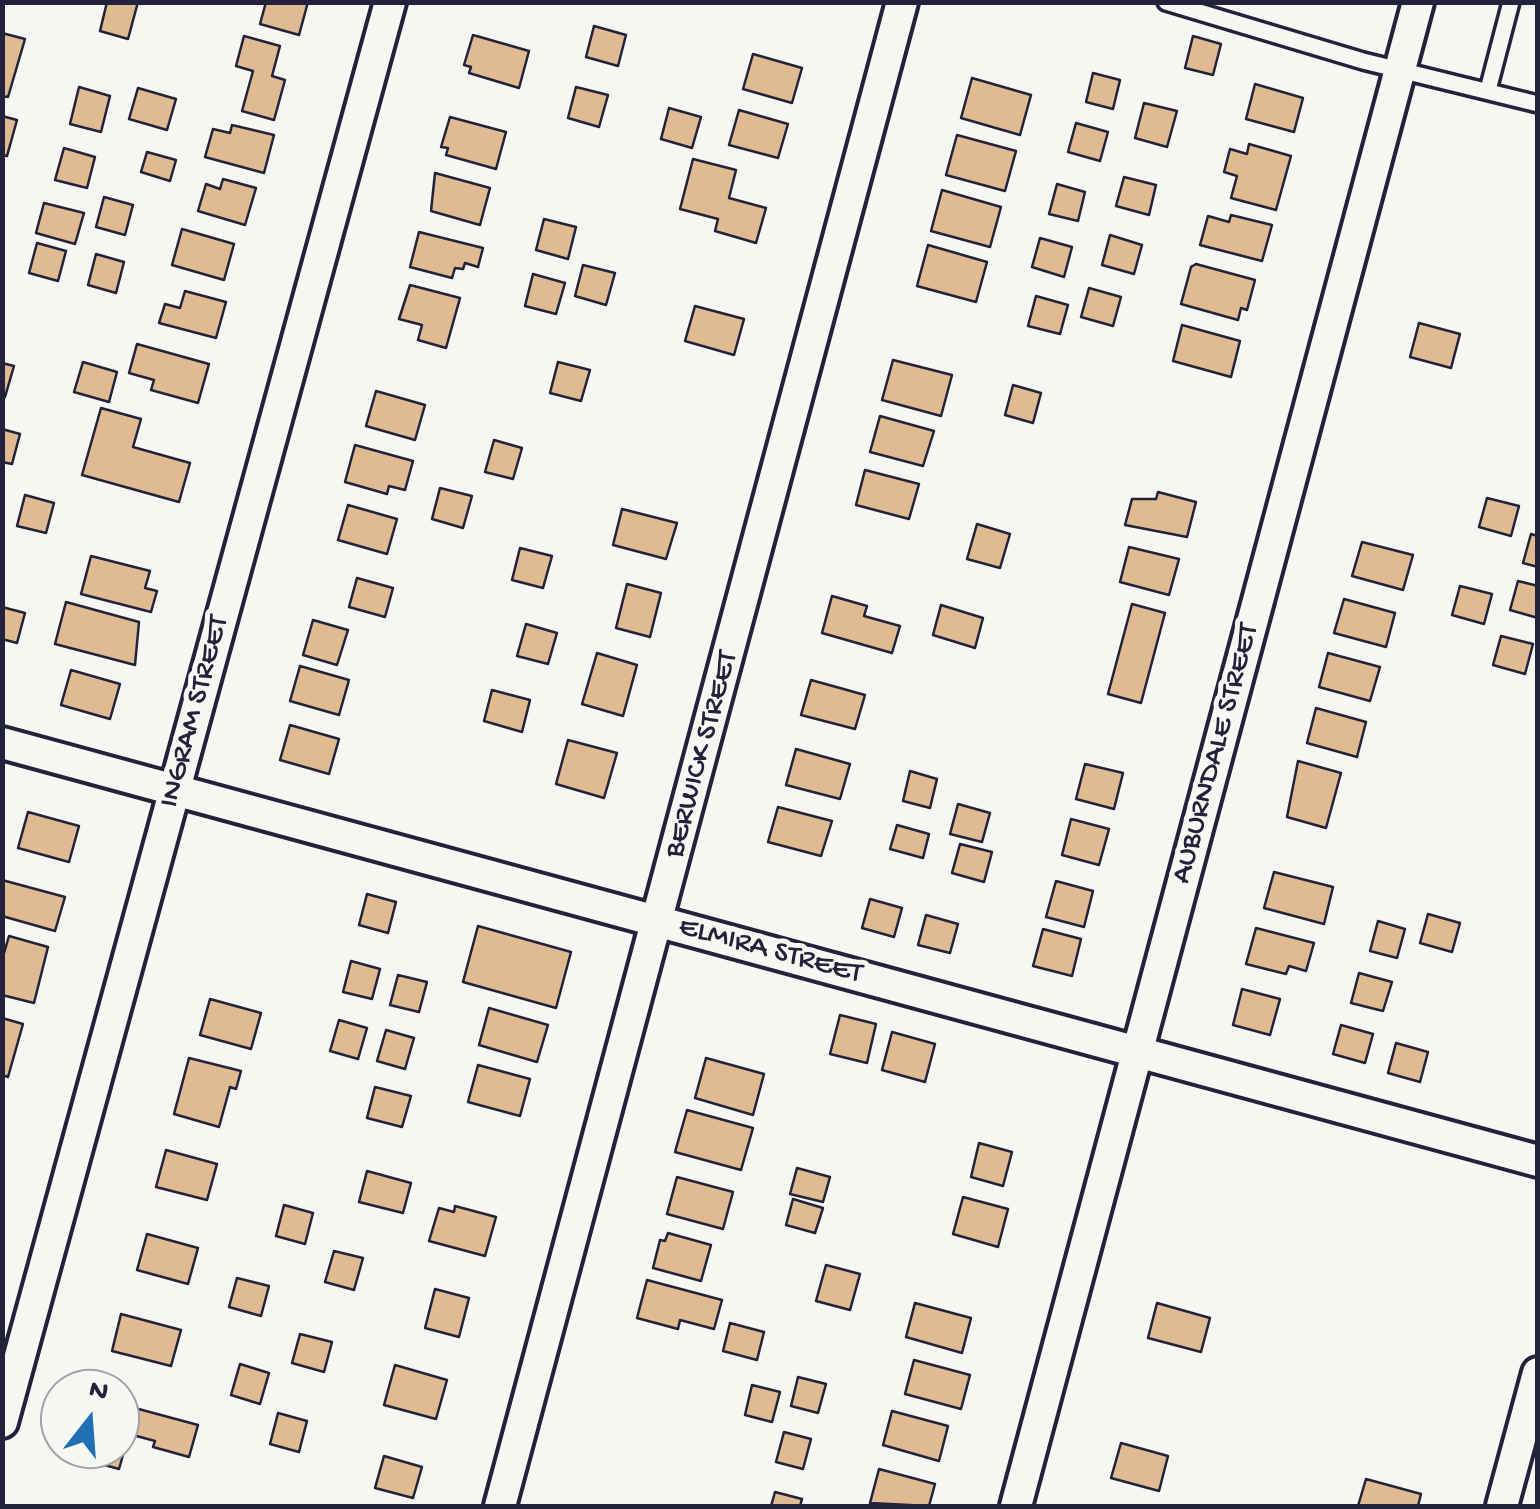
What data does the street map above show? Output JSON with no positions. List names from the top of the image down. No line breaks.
{"streets":{"street":["INGRAM STREET","AUBURNDALE STREET","BERWICK STREET","ELMIRA STREET"]},"crossings":[["INGRAM STREET","ELMIRA STREET"],["AUBURNDALE STREET","ELMIRA STREET"],["BERWICK STREET","ELMIRA STREET"]],"north":"top"}
